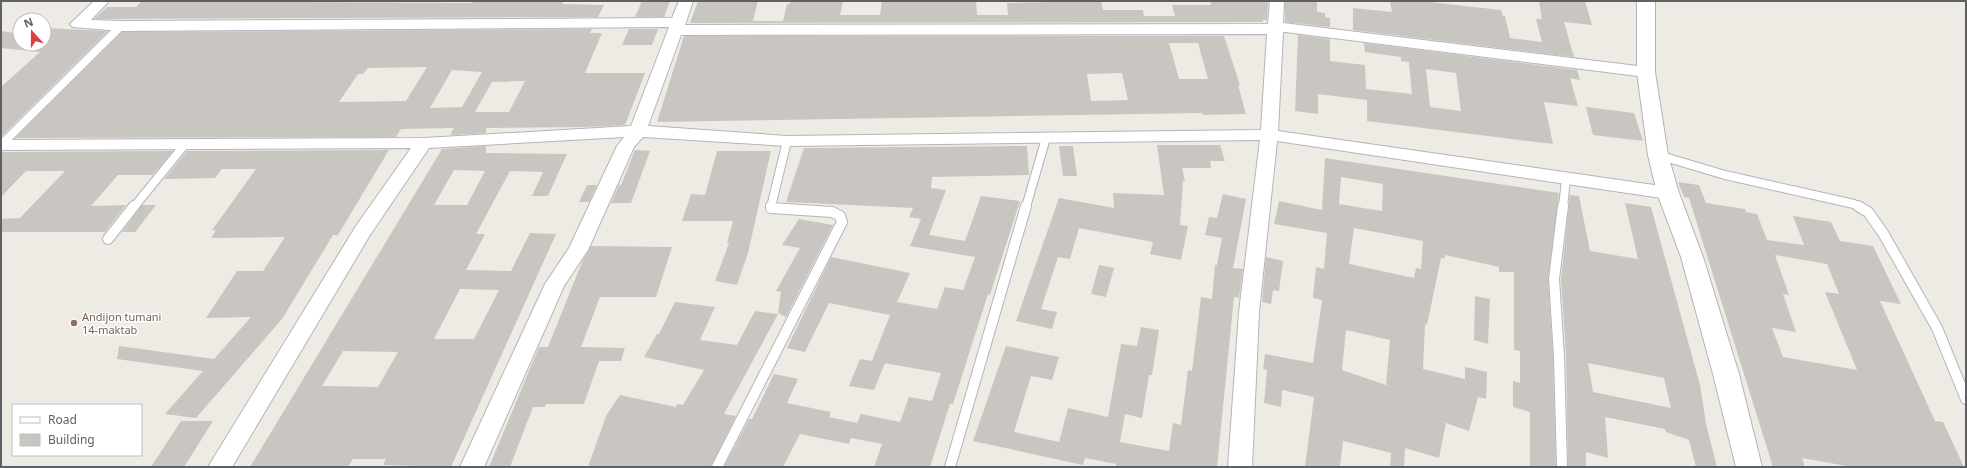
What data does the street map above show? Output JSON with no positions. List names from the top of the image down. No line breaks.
{"places":["Andijon tumani 14-maktab"],"legend":["Road","Building"],"north":"top"}
